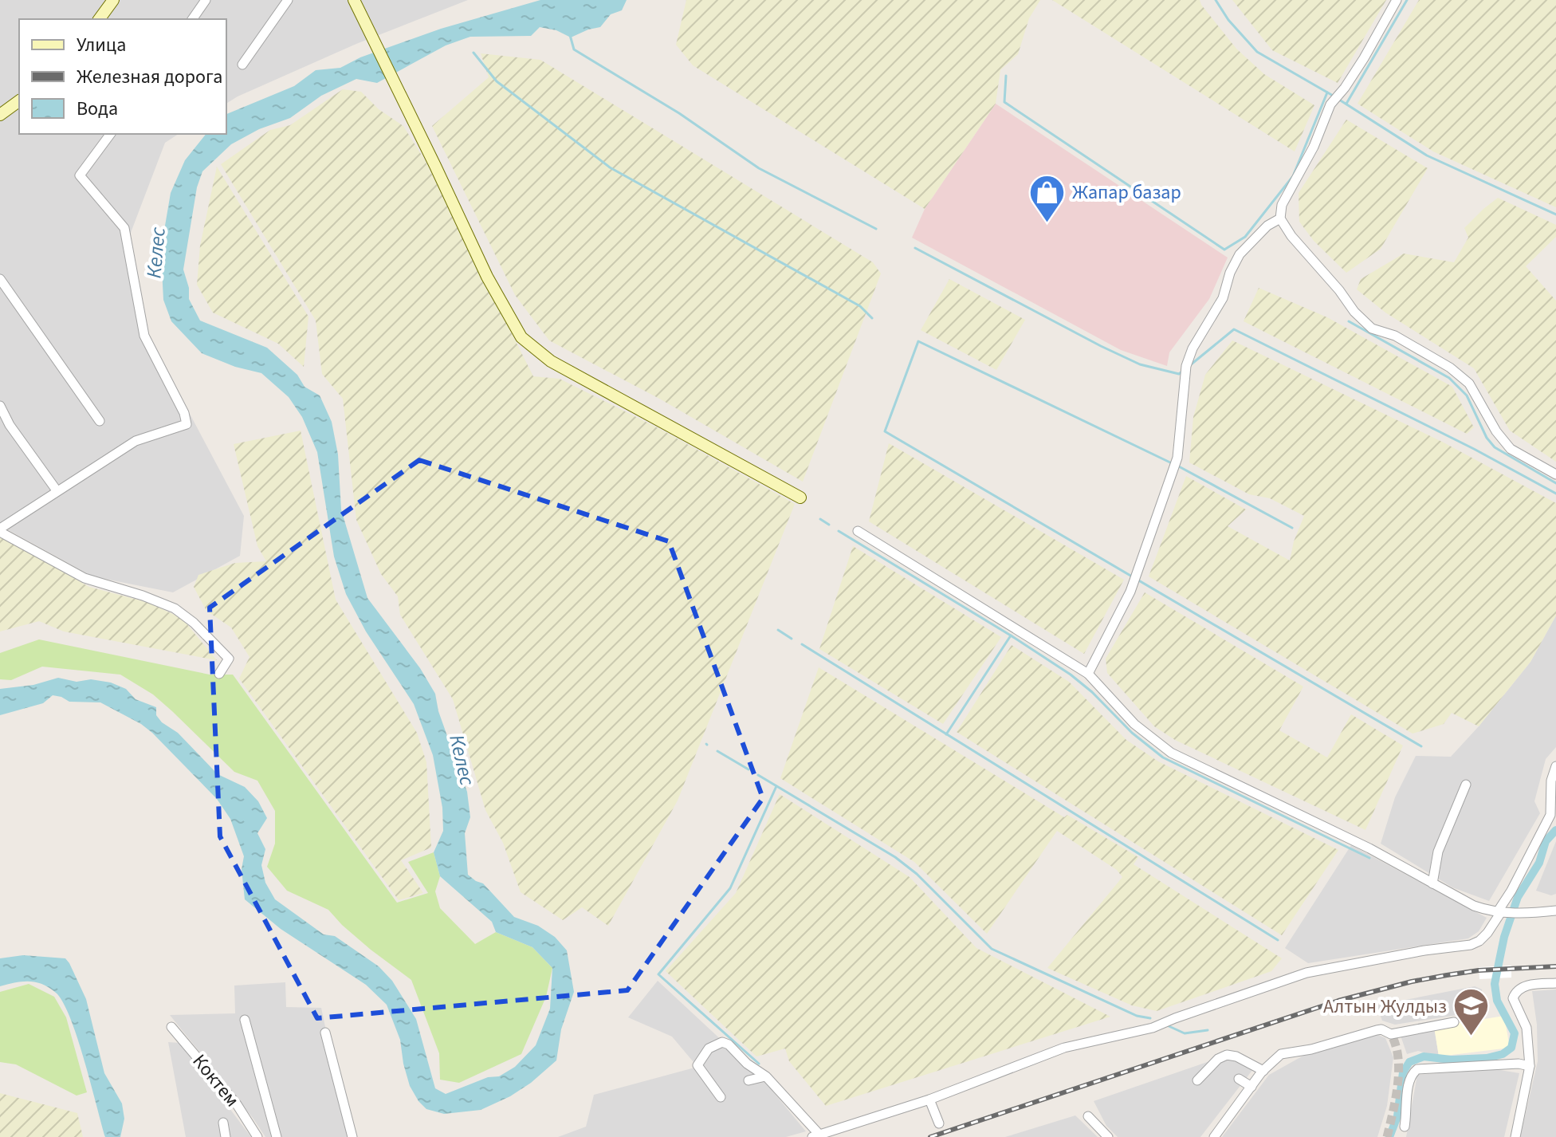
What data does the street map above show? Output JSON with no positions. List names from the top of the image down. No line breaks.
{"streets":{"street":["Коктем"]},"water":["Келес"],"places":{"shop":["Жапар базар"],"school or university":["Алтын Жулдыз"]},"legend":["Улица","Железная дорога","Вода"]}
